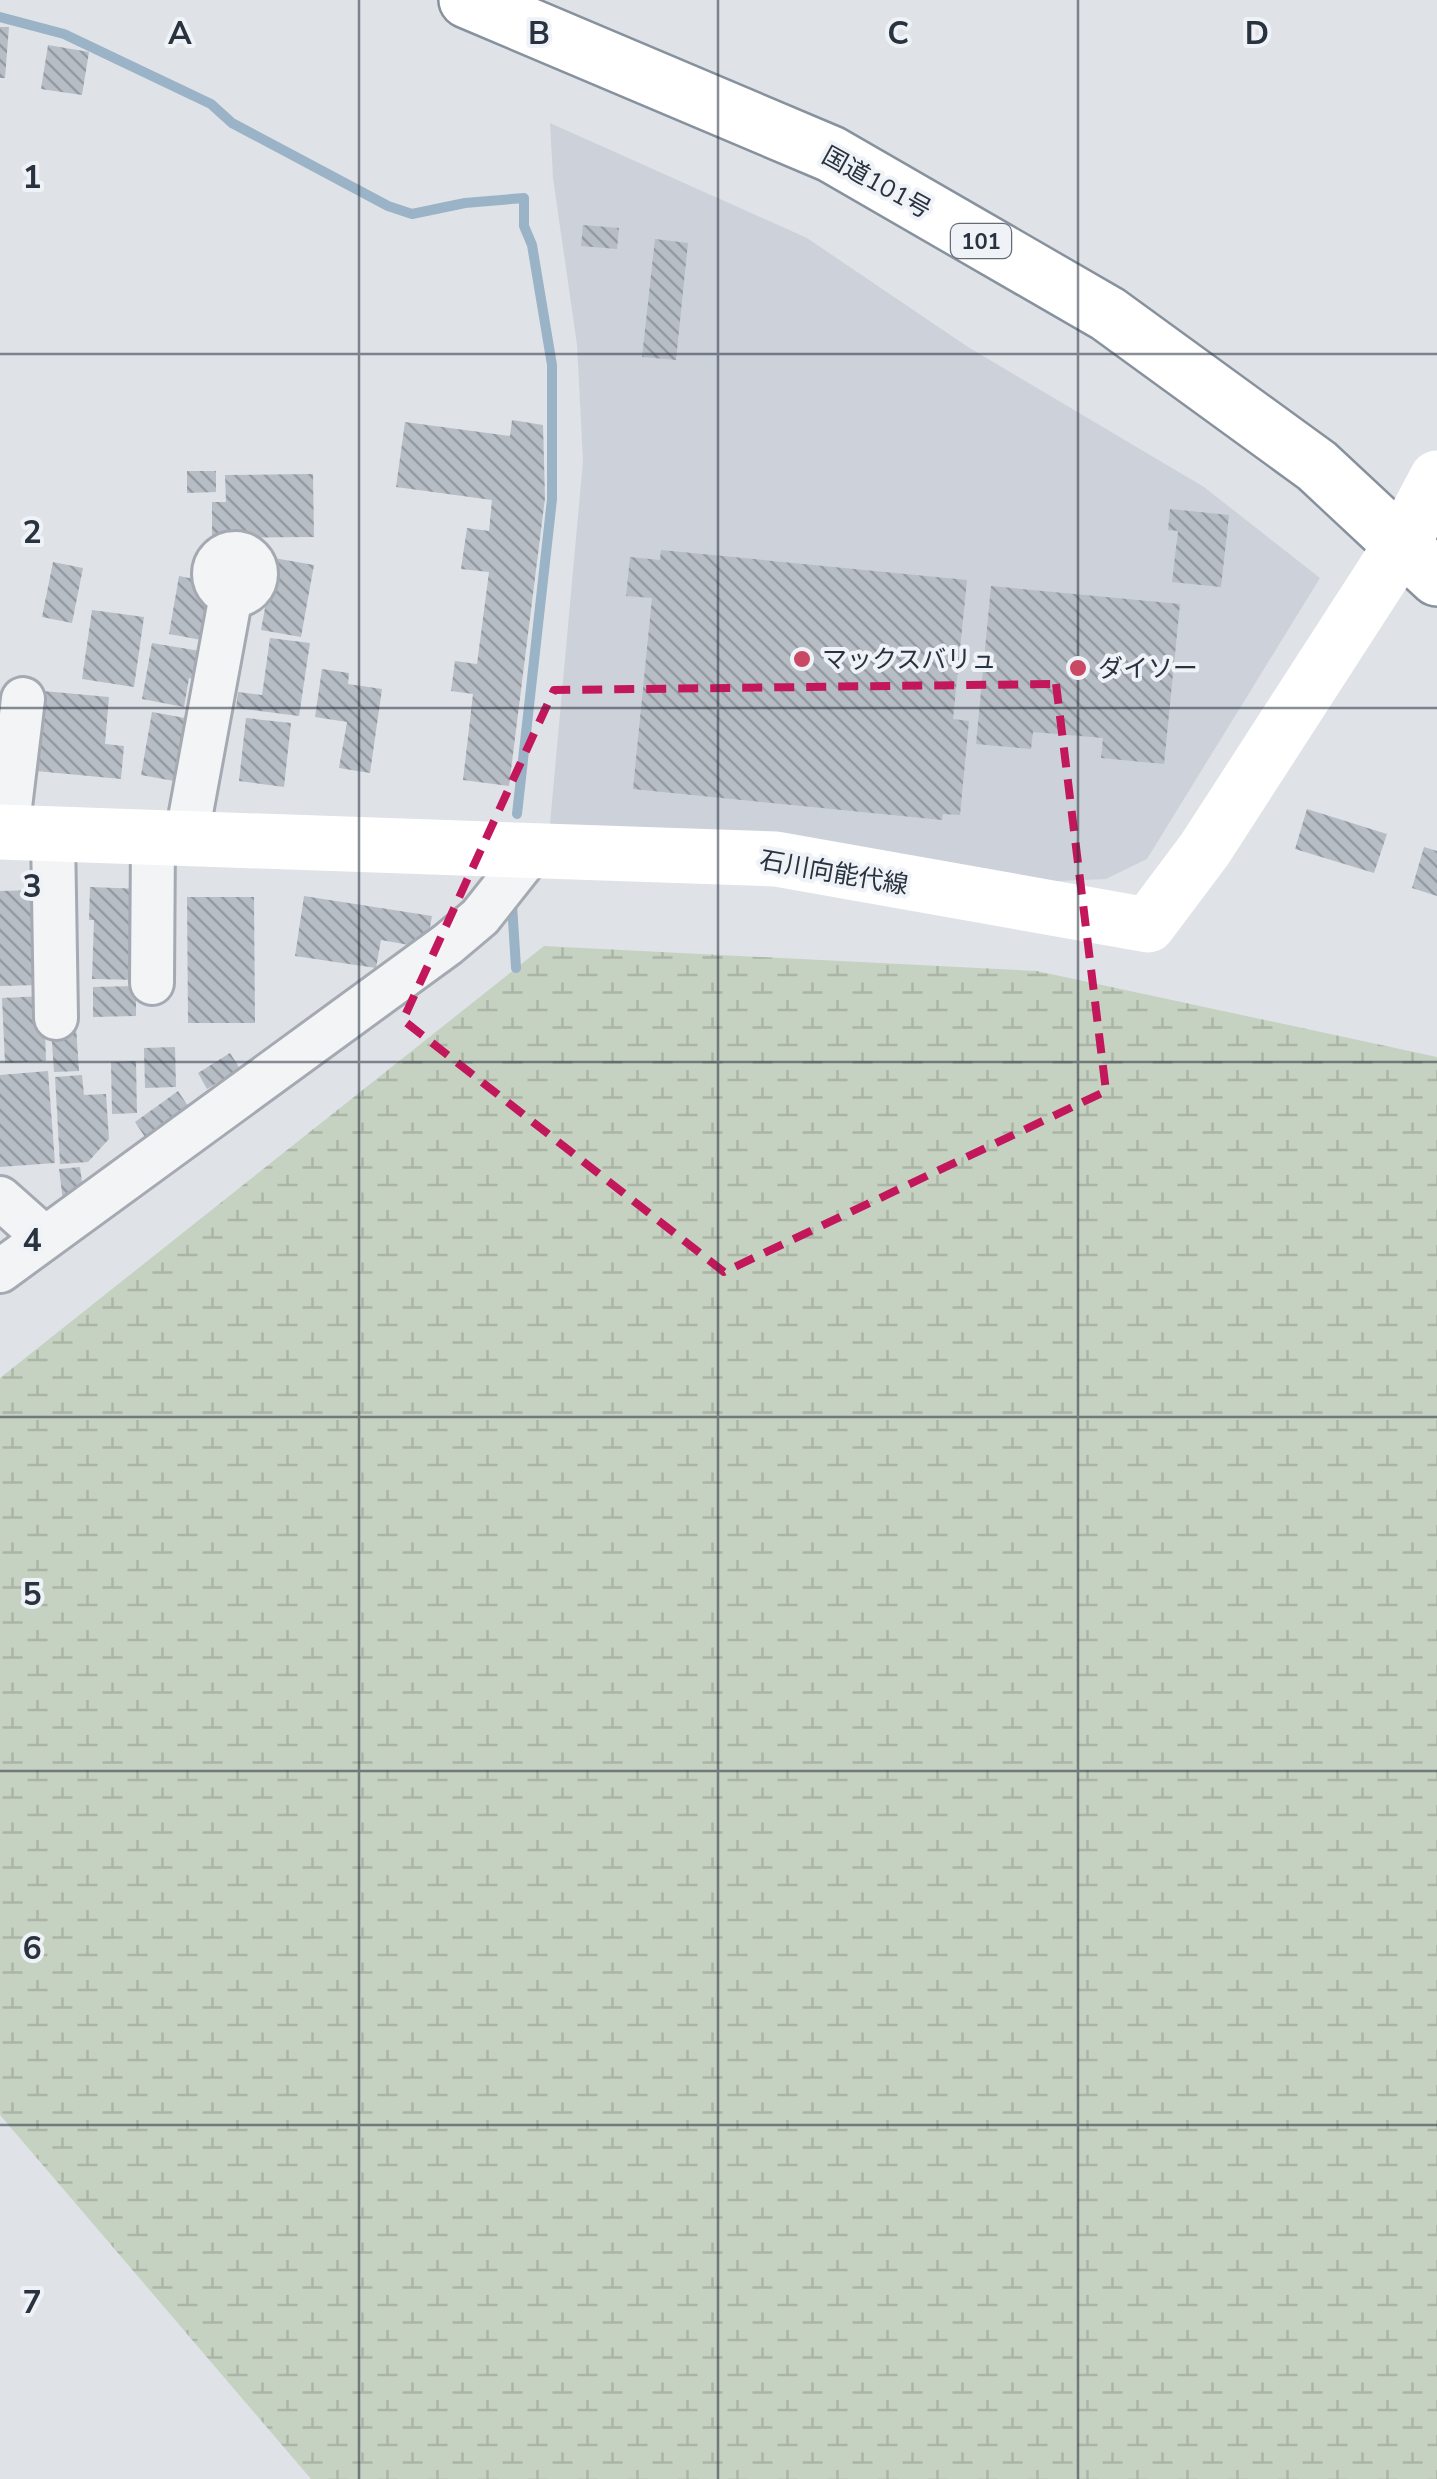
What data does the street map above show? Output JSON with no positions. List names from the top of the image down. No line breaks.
{"streets":{"main road":["国道101号","101","石川向能代線"]},"crossings":[["国道101号","石川向能代線"]],"places":["マックスバリュ","ダイソー"],"grid":{"columns":["A","B","C","D"],"rows":["1","2","3","4","5","6","7"]}}
